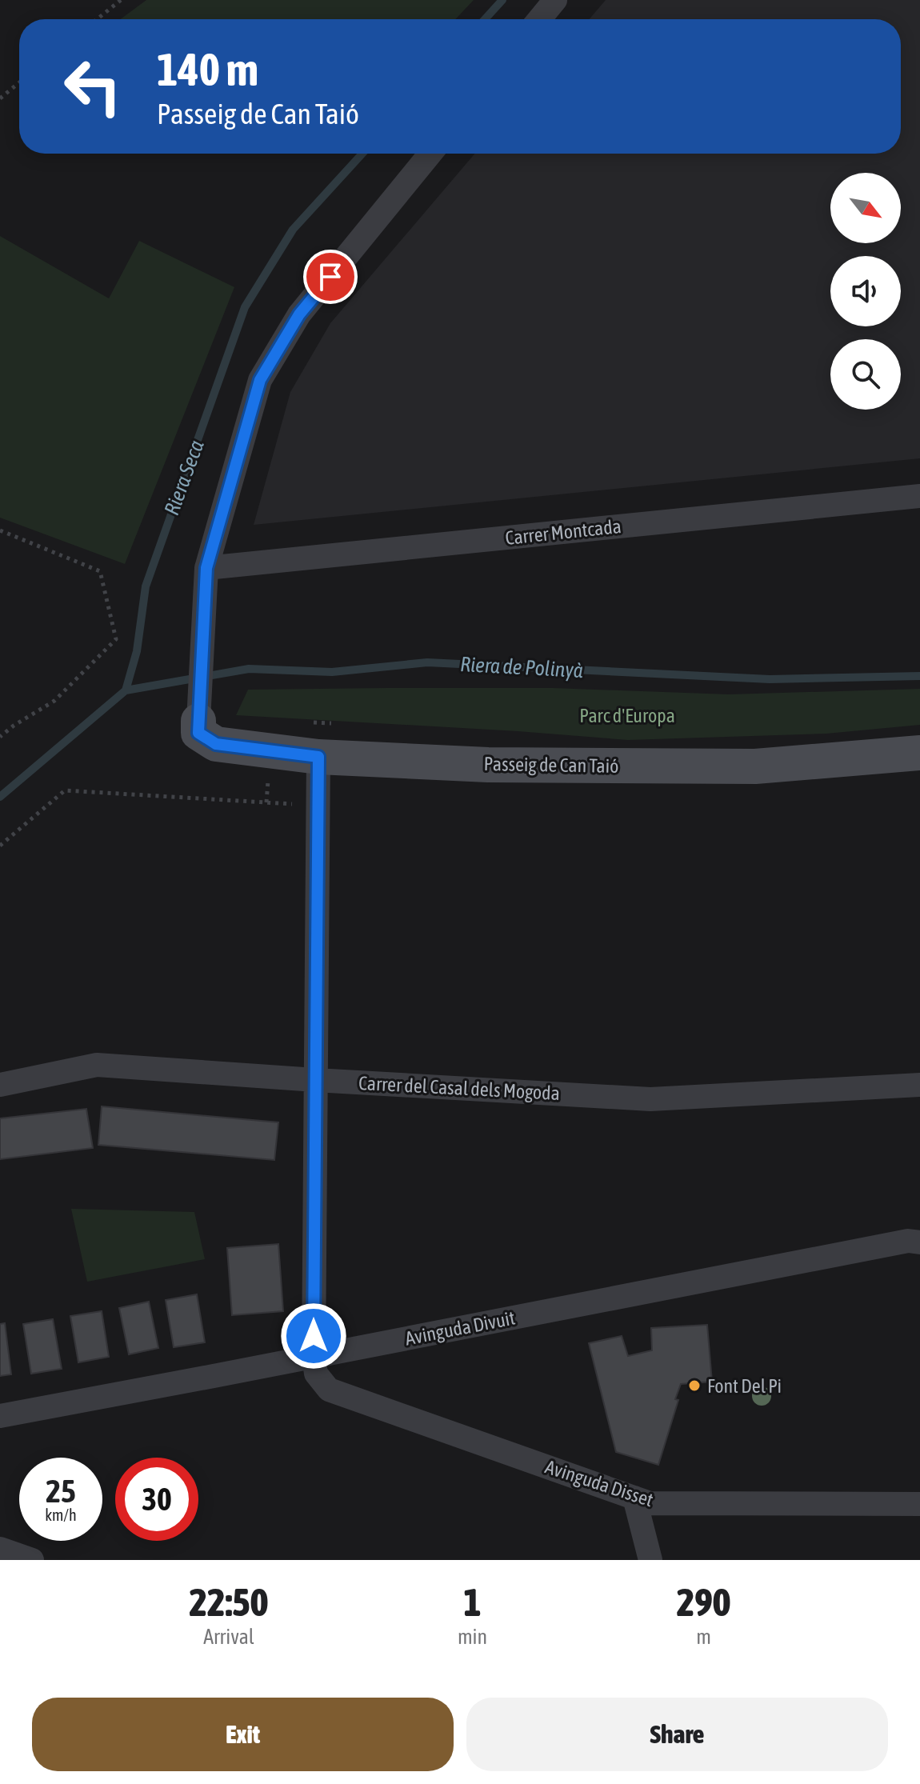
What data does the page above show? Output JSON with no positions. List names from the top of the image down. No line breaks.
{"streets":{"main road":["Passeig de Can Taió"],"street":["Carrer Montcada","Carrer del Casal dels Mogoda","Avinguda Divuit","Avinguda Disset"]},"crossings":[["Avinguda Divuit","Avinguda Disset"]],"water":["Riera Seca","Riera de Polinyà"],"parks":["Parc d'Europa"],"places":["Font Del Pi"],"north":"bottom right","page":{"turn":["140 m","Passeig de Can Taió"],"speed":"25 km/h","limit":"30","eta":["22:50","Arrival","1","min","290","m"],"buttons":["Exit","Share"]}}
